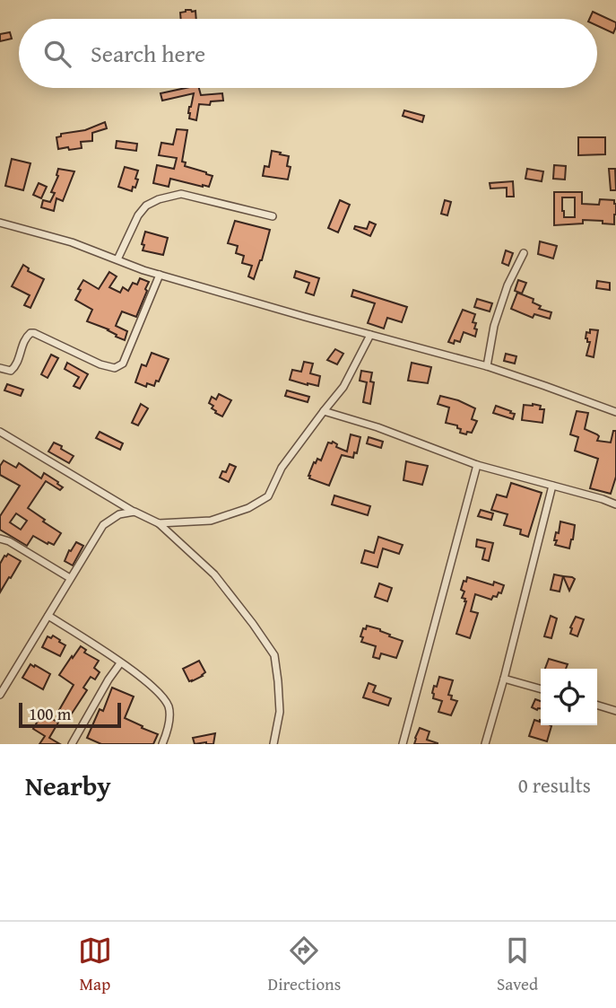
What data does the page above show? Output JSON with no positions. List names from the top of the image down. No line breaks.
{"scale_bar":"100 m","page":{"search":"Search here","scale":"100 m","heading":["Nearby","0 results"],"nav":["Map","Directions","Saved"]}}
